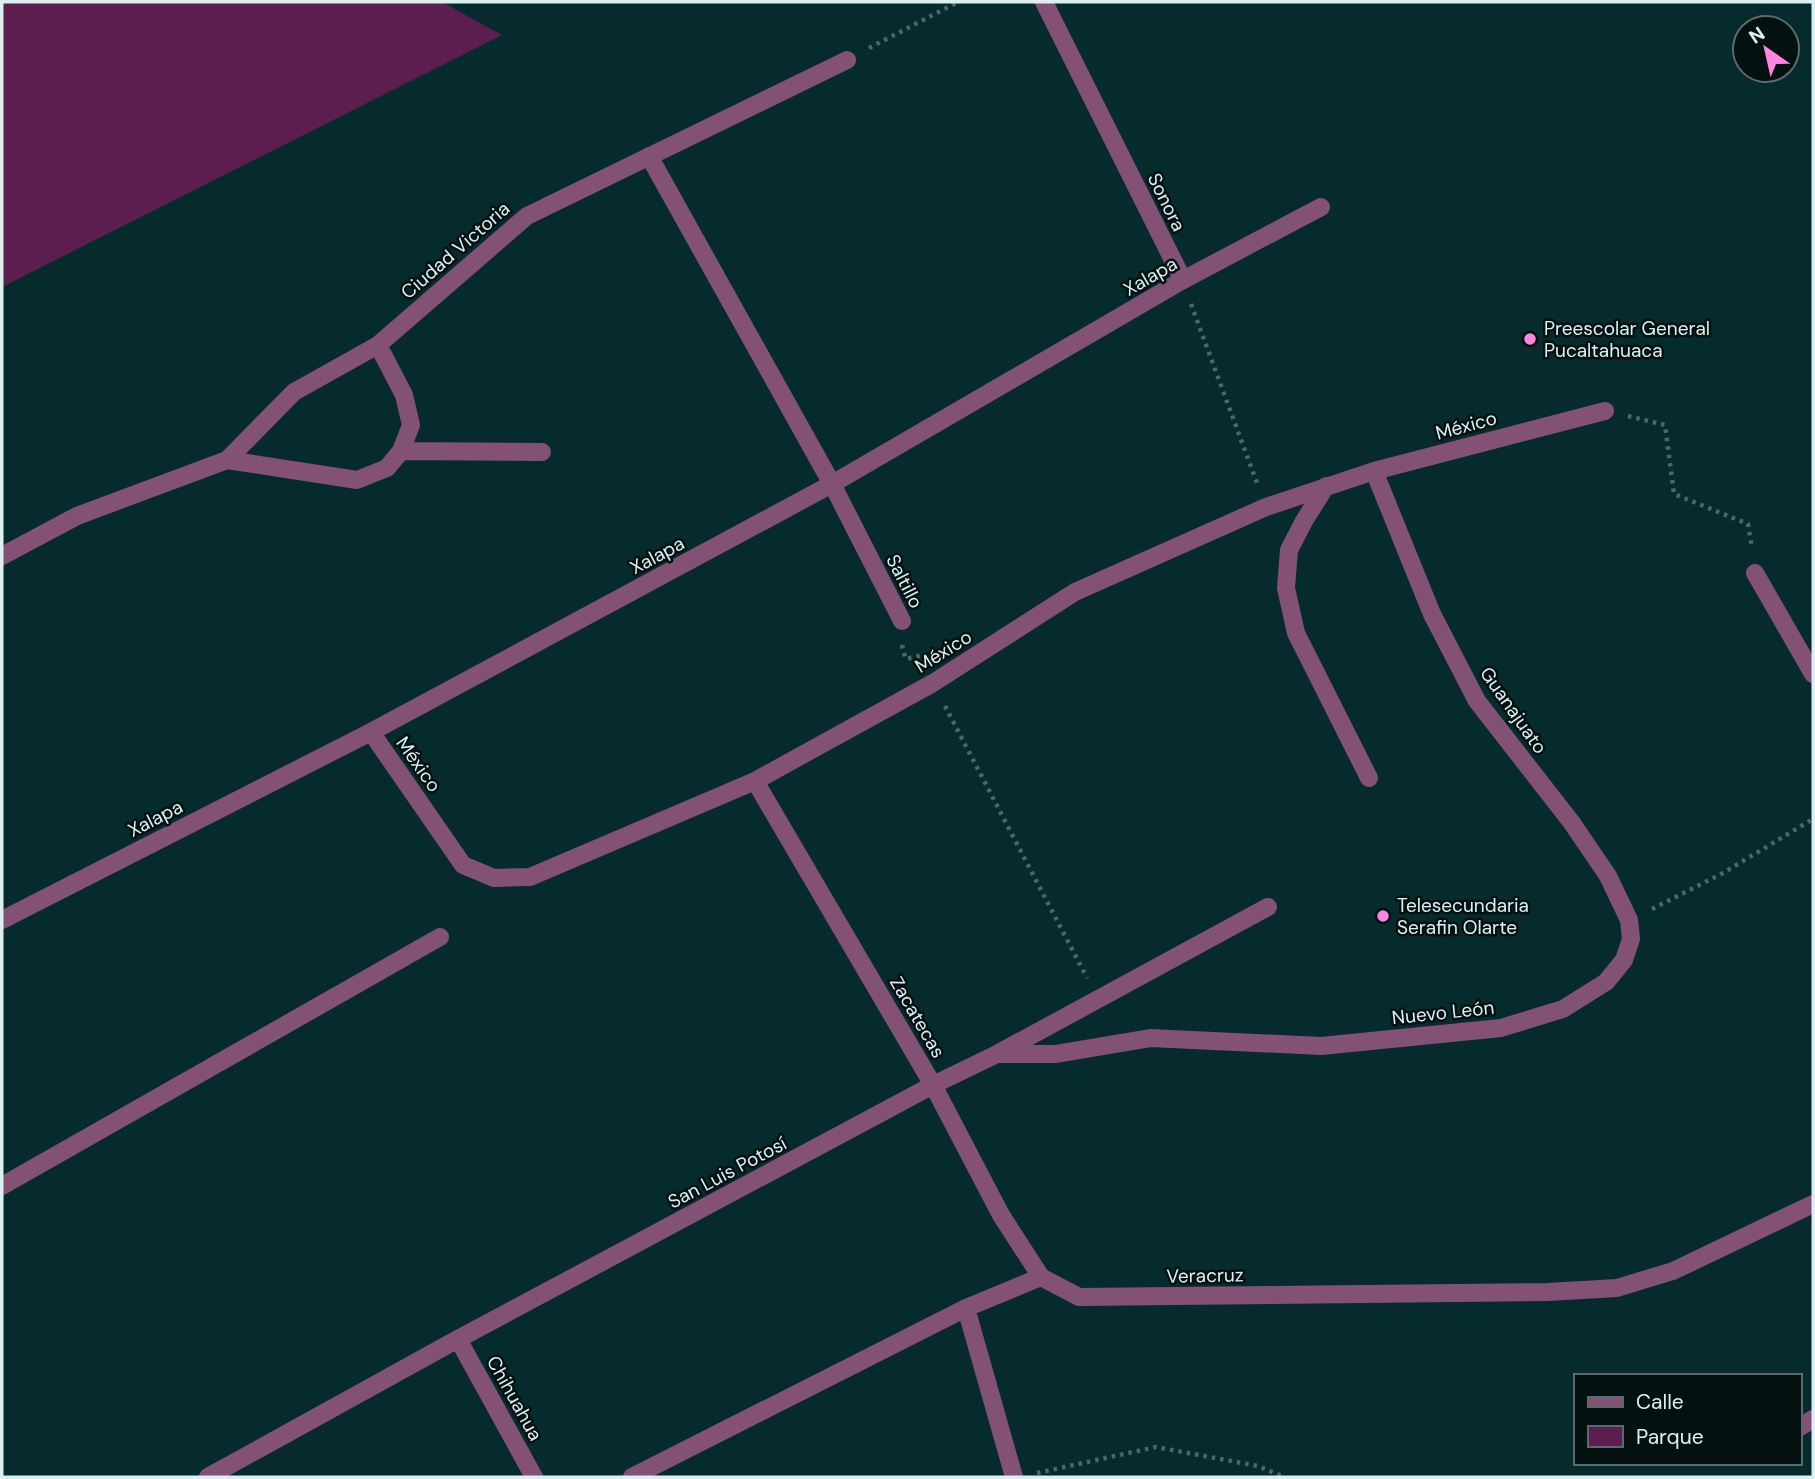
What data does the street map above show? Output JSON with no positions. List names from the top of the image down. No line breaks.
{"streets":{"street":["Sonora","Ciudad Victoria","Xalapa","México","Saltillo","Guanajuato","Nuevo León","Zacatecas","San Luis Potosí","Veracruz","Chihuahua"]},"crossings":[["Sonora","Xalapa"],["Ciudad Victoria","Saltillo"],["Xalapa","México"],["Xalapa","Saltillo"],["México","Saltillo"],["México","Guanajuato"],["México","Zacatecas"],["Saltillo","San Luis Potosí"],["Guanajuato","Nuevo León"],["Nuevo León","San Luis Potosí"],["Zacatecas","San Luis Potosí"],["Zacatecas","Veracruz"],["San Luis Potosí","Chihuahua"]],"places":["Preescolar General Pucaltahuaca","Telesecundaria Serafin Olarte"],"legend":["Calle","Parque"],"north":"top left"}
